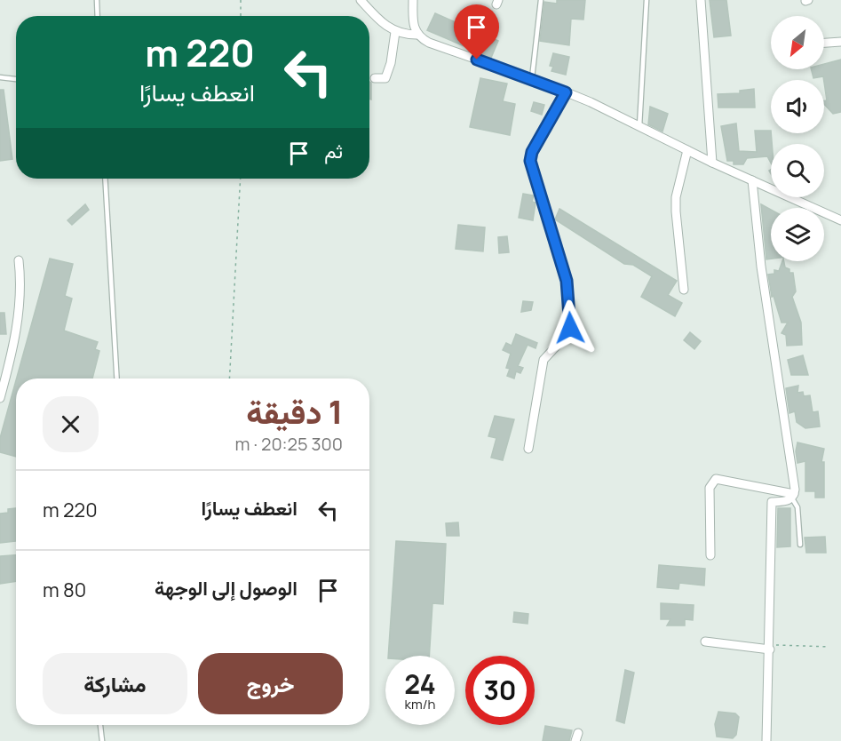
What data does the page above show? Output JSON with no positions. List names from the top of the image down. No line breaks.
{"north":"bottom left","page":{"turn":["220 m","انعطف يسارًا"],"then":"ثم","heading":["1 دقيقة","300 m · 20:25"],"list":[{"name":"انعطف يسارًا","value":"220 m"},{"name":"الوصول إلى الوجهة","value":"80 m"}],"buttons":["خروج","مشاركة"],"speed":"24 km/h","limit":"30"}}
